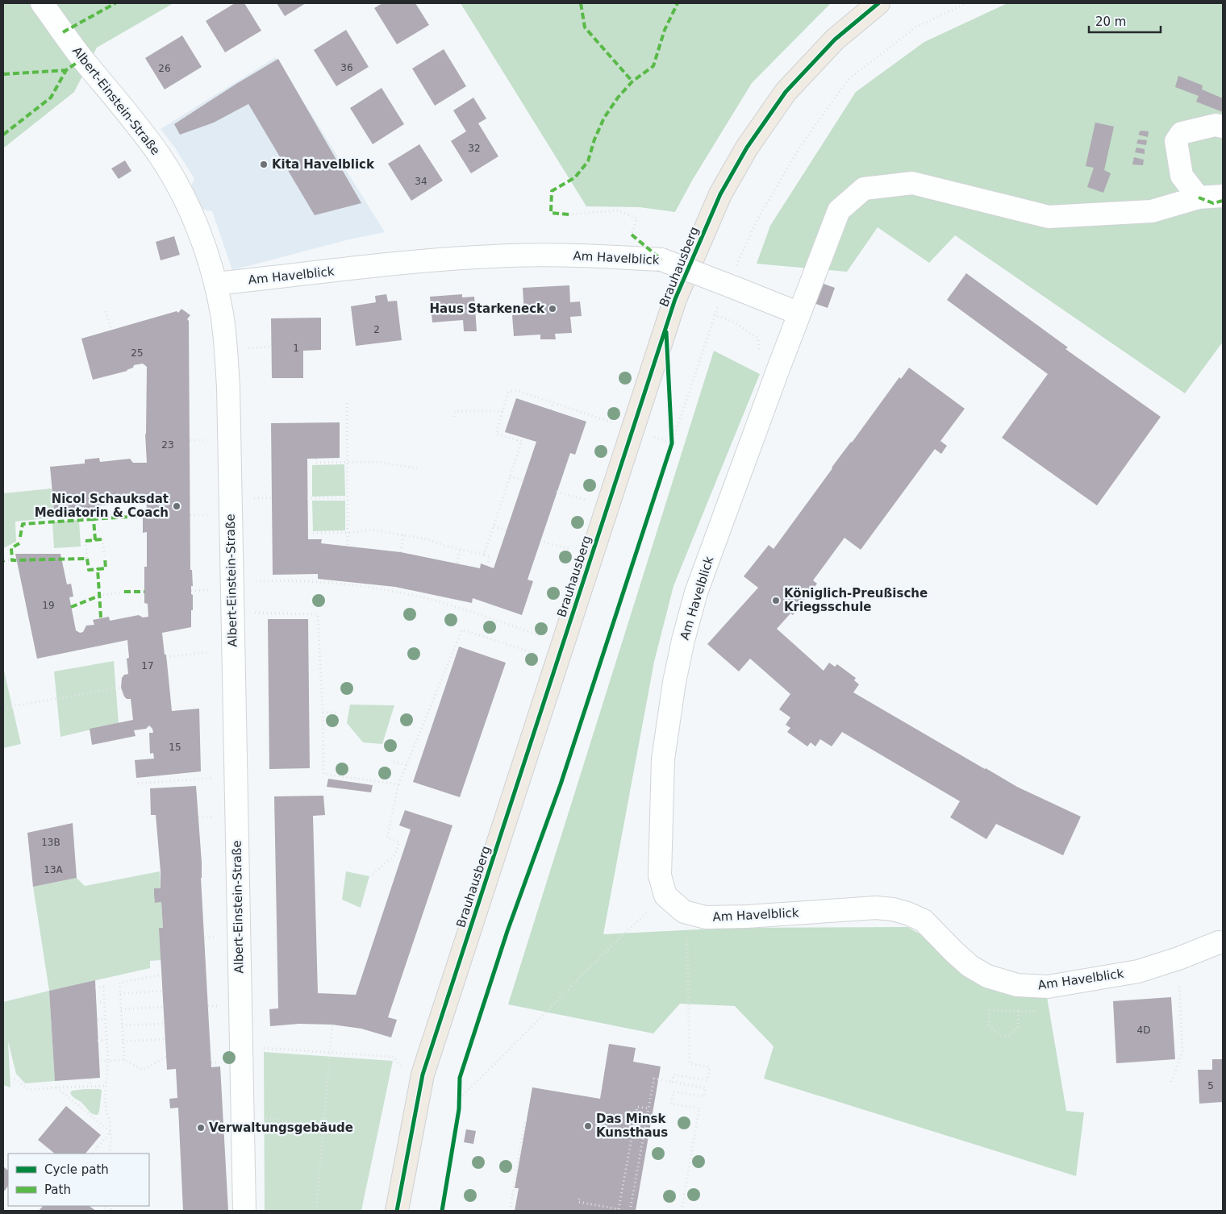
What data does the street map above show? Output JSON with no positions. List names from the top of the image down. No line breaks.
{"streets":{"main road":["Brauhausberg"],"street":["Albert-Einstein-Straße","Am Havelblick"]},"crossings":[["Albert-Einstein-Straße","Am Havelblick"]],"places":["Kita Havelblick","Haus Starkeneck","Nicol Schauksdat Mediatorin & Coach","Königlich-Preußische Kriegsschule","Das Minsk Kunsthaus","Verwaltungsgebäude"],"house_numbers":["36","26","32","34","2","1","25","23","19","17","15","13B","13A","4D","5"],"legend":["Cycle path","Path"],"scale_bar":"20 m"}
